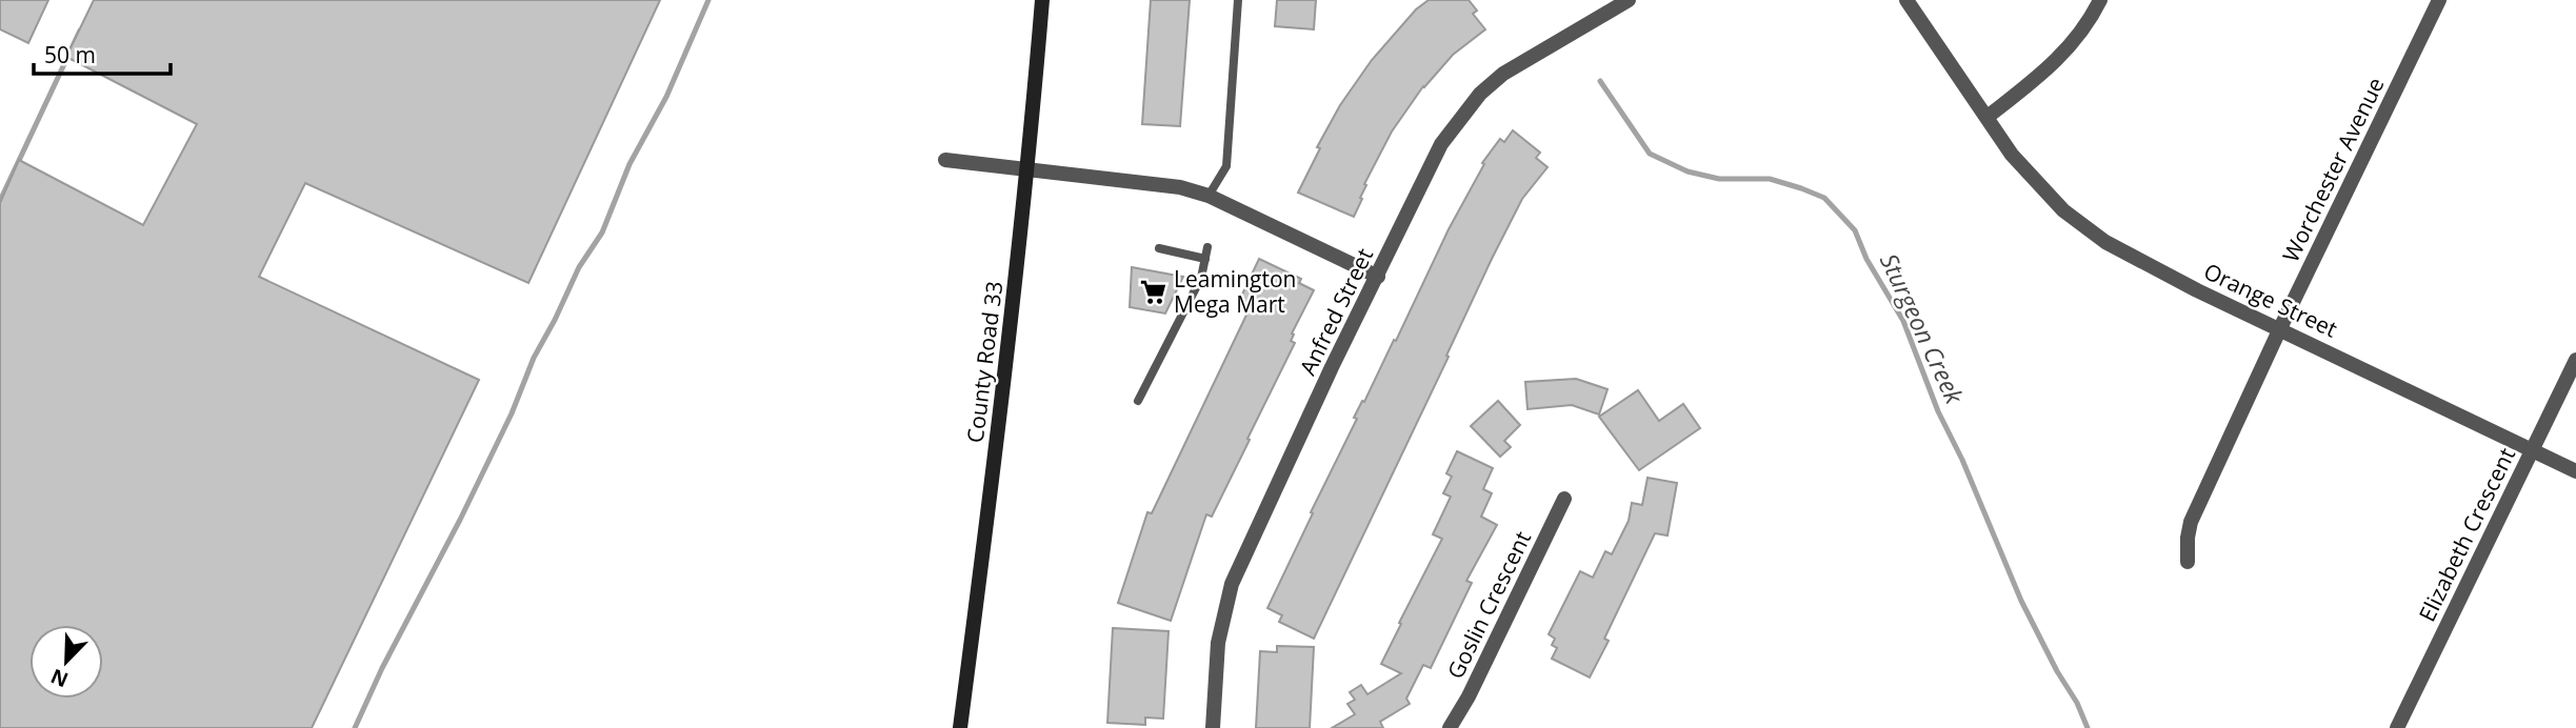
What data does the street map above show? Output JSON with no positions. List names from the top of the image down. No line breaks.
{"streets":{"main road":["County Road 33"],"street":["Worchester Avenue","Orange Street","Anfred Street","Elizabeth Crescent","Goslin Crescent"]},"crossings":[["Worchester Avenue","Orange Street"],["Orange Street","Elizabeth Crescent"]],"water":["Sturgeon Creek"],"places":{"supermarket":["Leamington Mega Mart"]},"scale_bar":"50 m","north":"bottom left"}
